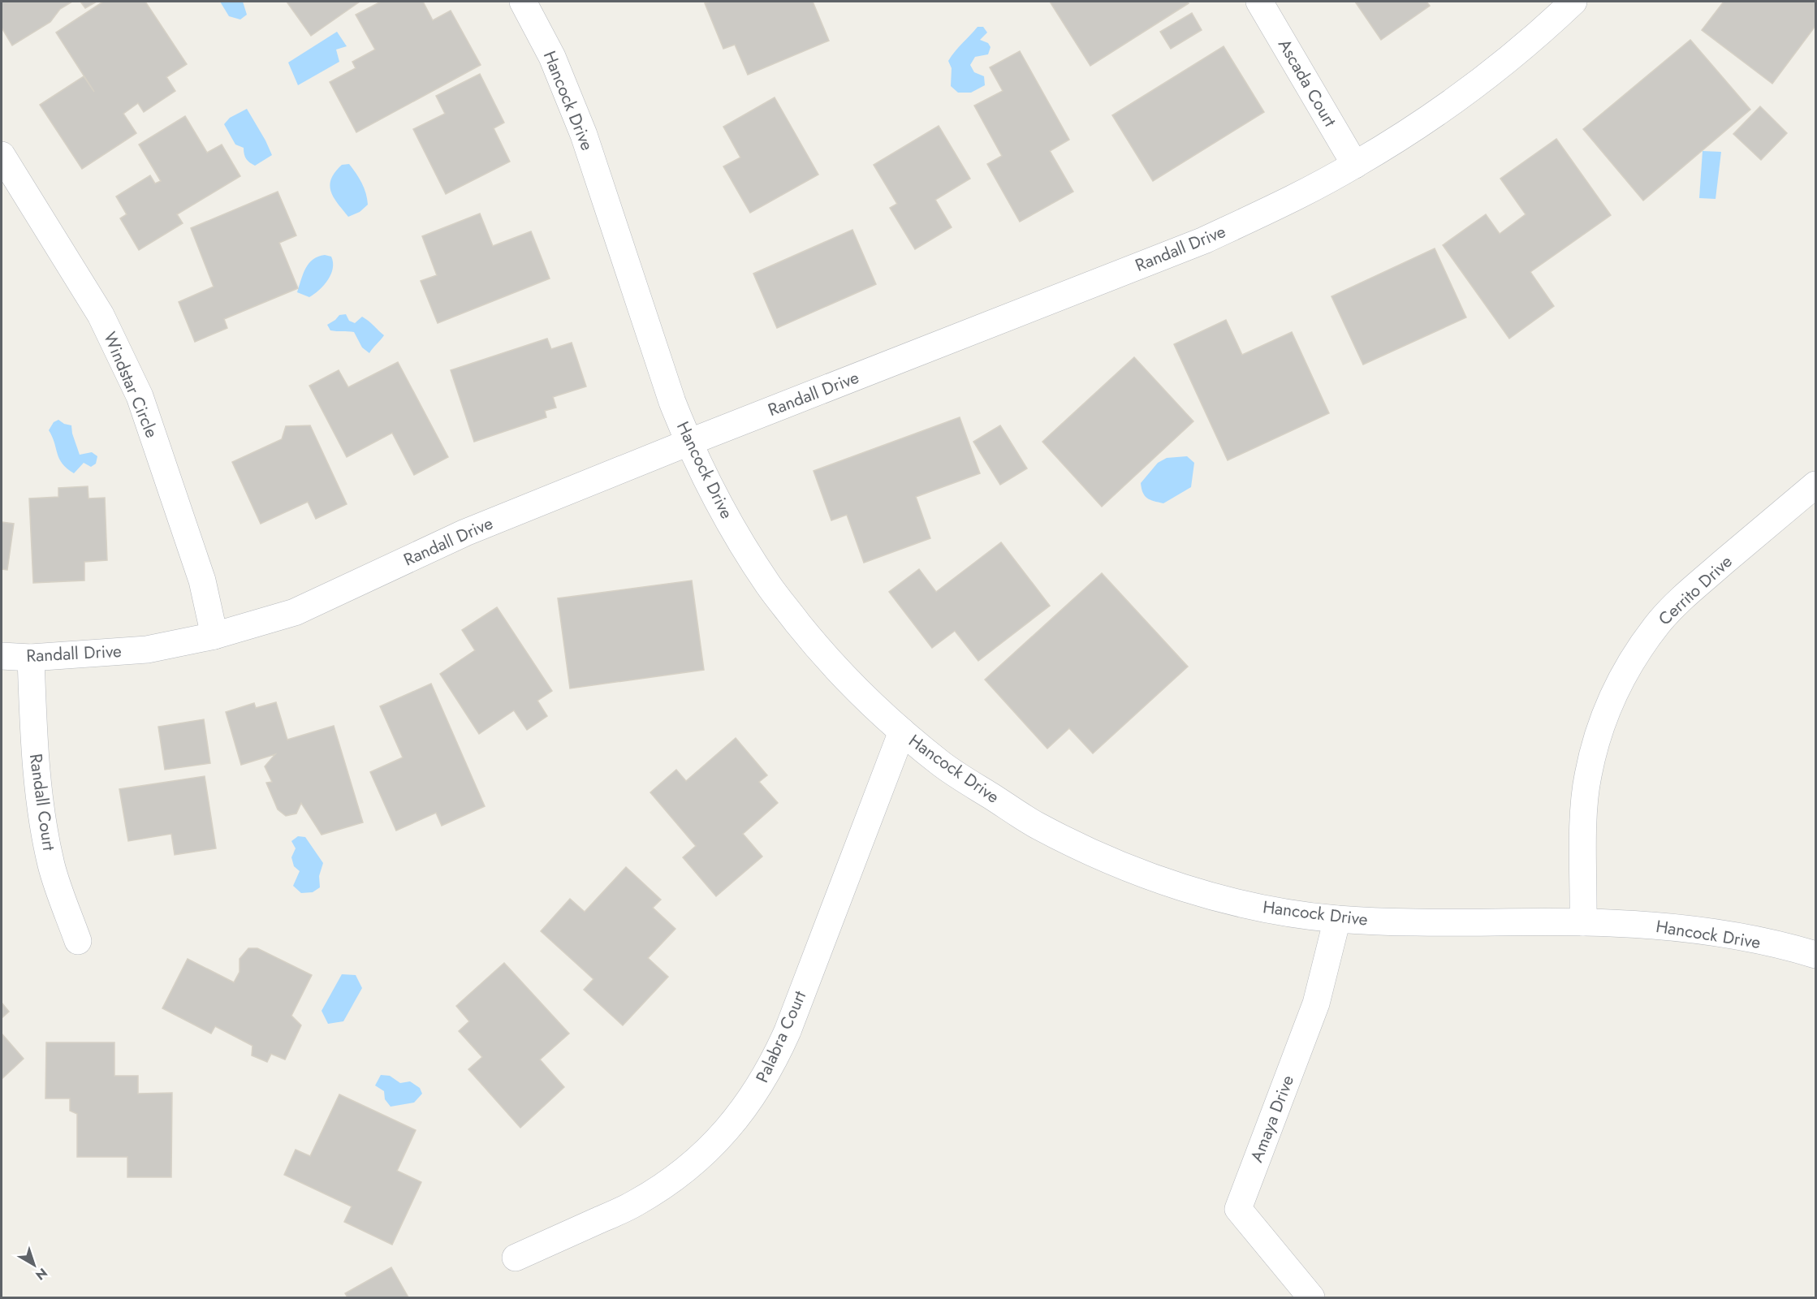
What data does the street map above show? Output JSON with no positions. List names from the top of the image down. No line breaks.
{"streets":{"street":["Ascada Court","Hancock Drive","Randall Drive","Windstar Circle","Cerrito Drive","Randall Court","Palabra Court","Amaya Drive"]},"crossings":[["Ascada Court","Randall Drive"],["Hancock Drive","Randall Drive"],["Hancock Drive","Cerrito Drive"],["Hancock Drive","Palabra Court"],["Hancock Drive","Amaya Drive"],["Randall Drive","Windstar Circle"],["Randall Drive","Randall Court"]],"north":"bottom right"}
